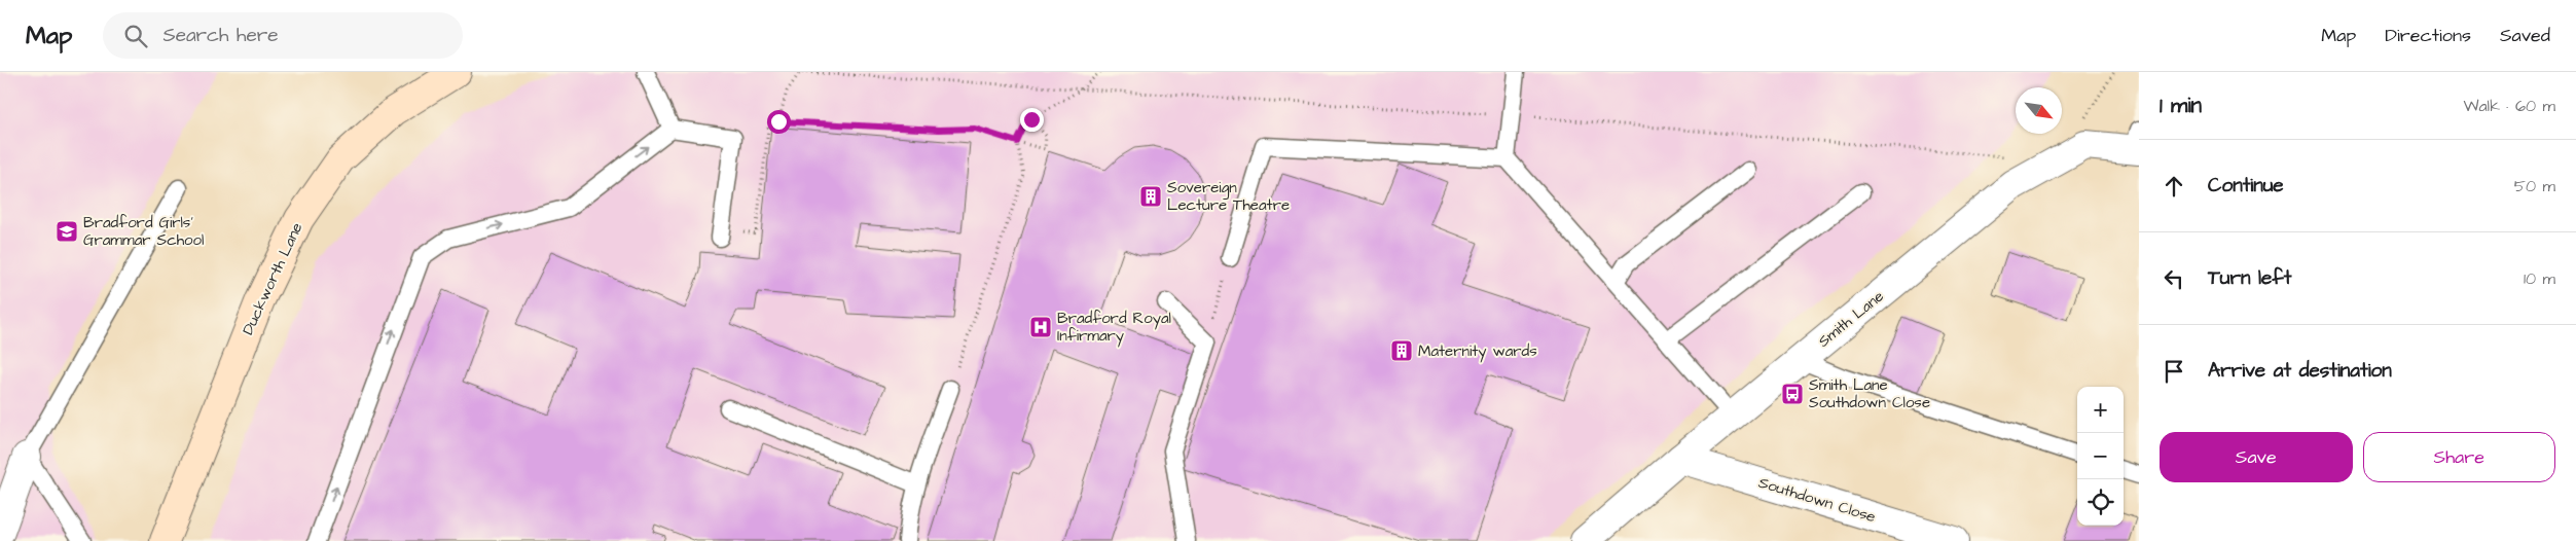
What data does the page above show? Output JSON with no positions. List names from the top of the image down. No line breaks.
{"streets":{"street":["Duckworth Lane","Smith Lane","Southdown Close"]},"crossings":[["Smith Lane","Southdown Close"]],"places":{"building":["Sovereign Lecture Theatre","Maternity wards"],"school or university":["Bradford Girls' Grammar School"],"hospital":["Bradford Royal Infirmary"],"bus stop":["Smith Lane Southdown Close"]},"north":"bottom right","page":{"header":"Map","search":"Search here","nav":["Map","Directions","Saved"],"heading":["1 min","Walk · 60 m"],"list":[["Continue","50 m"],["Turn left","10 m"],"Arrive at destination"],"map_buttons":["+","−"],"buttons":["Save","Share"]}}
